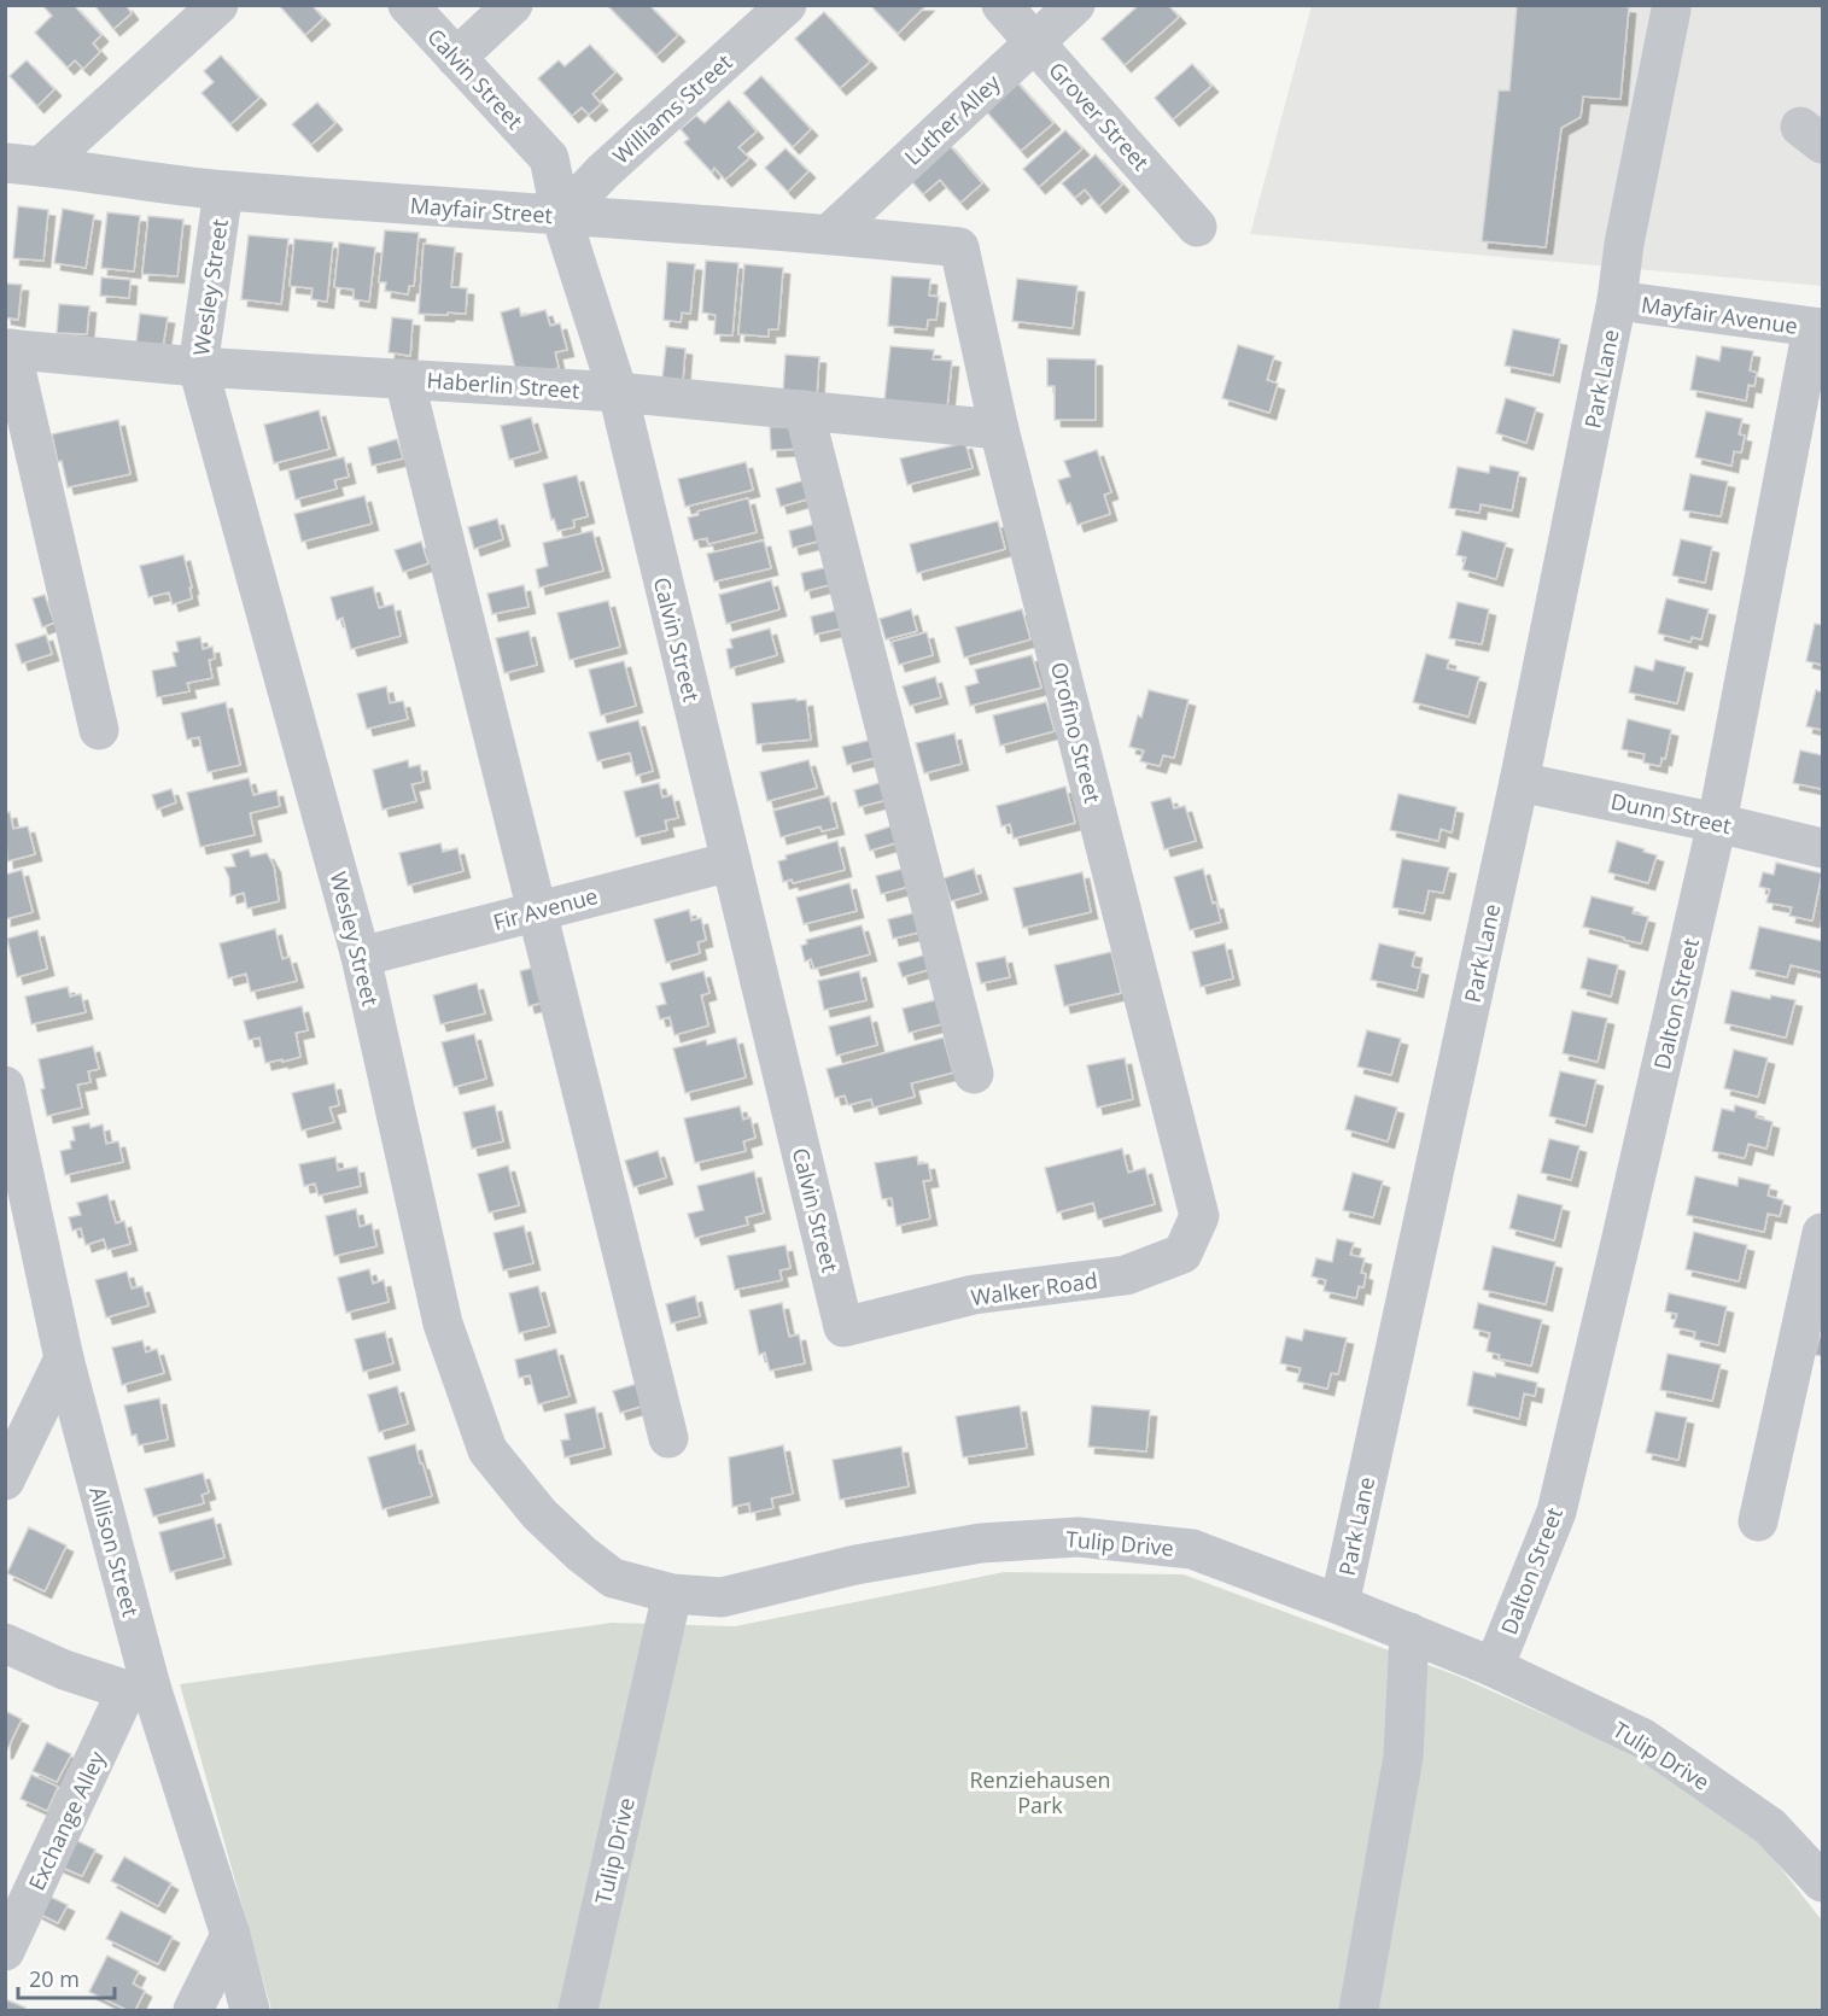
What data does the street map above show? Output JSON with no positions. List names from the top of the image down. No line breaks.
{"streets":{"street":["Calvin Street","Williams Street","Grover Street","Luther Alley","Mayfair Street","Wesley Street","Mayfair Avenue","Park Lane","Haberlin Street","Orofino Street","Dunn Street","Fir Avenue","Dalton Street","Walker Road","Tulip Drive","Allison Street","Exchange Alley"]},"crossings":[["Calvin Street","Williams Street"],["Calvin Street","Mayfair Street"],["Calvin Street","Haberlin Street"],["Calvin Street","Fir Avenue"],["Calvin Street","Walker Road"],["Williams Street","Mayfair Street"],["Grover Street","Luther Alley"],["Luther Alley","Mayfair Street"],["Mayfair Street","Wesley Street"],["Mayfair Street","Orofino Street"],["Wesley Street","Haberlin Street"],["Wesley Street","Fir Avenue"],["Wesley Street","Tulip Drive"],["Mayfair Avenue","Park Lane"],["Mayfair Avenue","Dalton Street"],["Park Lane","Dunn Street"],["Park Lane","Tulip Drive"],["Haberlin Street","Orofino Street"],["Orofino Street","Walker Road"],["Dunn Street","Dalton Street"],["Dalton Street","Tulip Drive"],["Allison Street","Exchange Alley"]],"parks":["Renziehausen Park"],"scale_bar":"20 m"}
